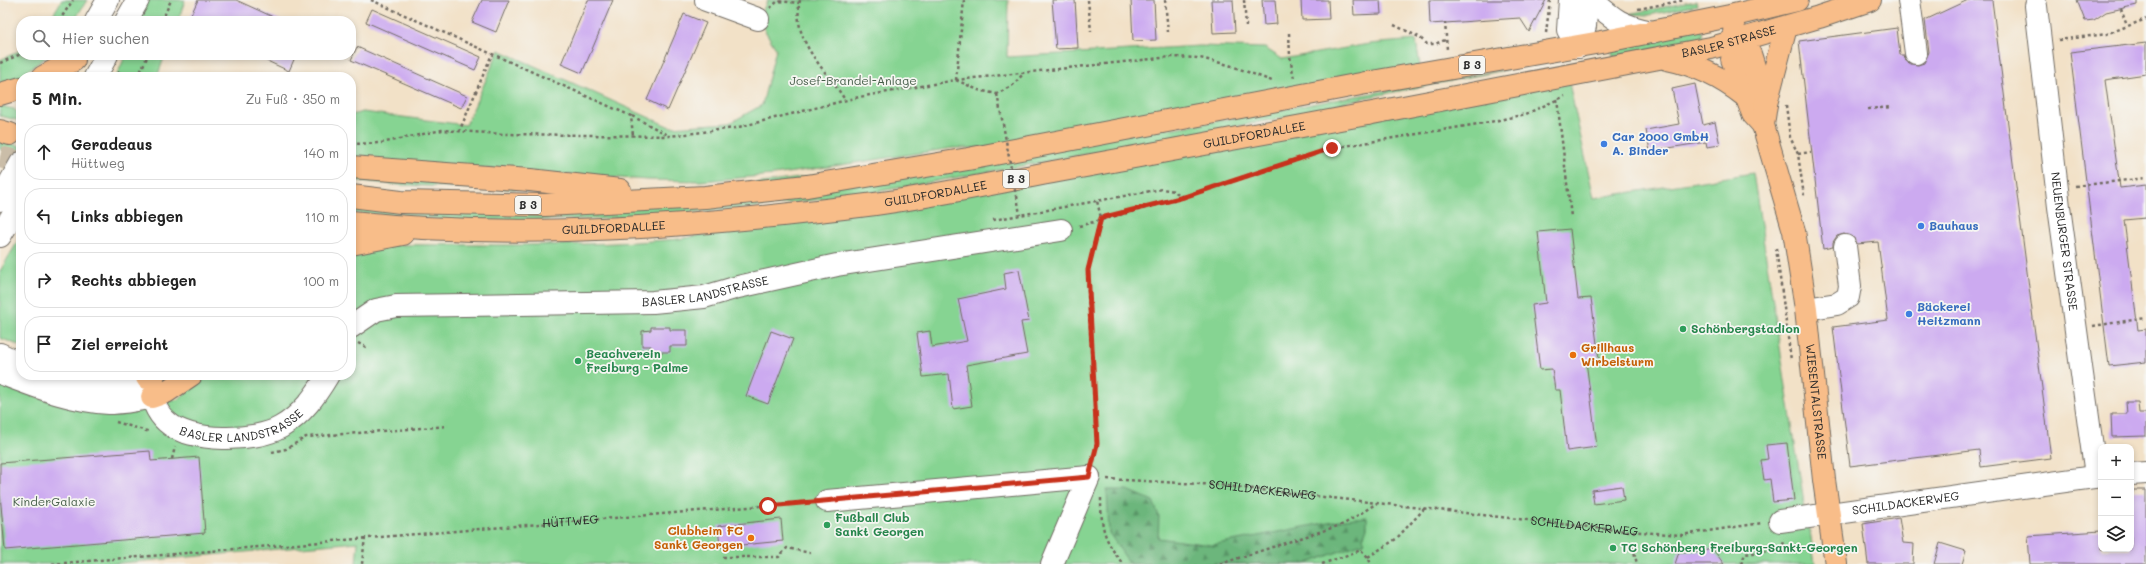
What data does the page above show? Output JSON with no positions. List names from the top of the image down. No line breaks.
{"streets":{"main road":["BASLER STRASSE","B 3","GUILDFORDALLEE","WIESENTALSTRASSE"],"street":["NEUENBURGER STRASSE","BASLER LANDSTRASSE","SCHILDACKERWEG"],"path":["HÜTTWEG"]},"crossings":[["BASLER STRASSE","GUILDFORDALLEE"],["BASLER STRASSE","WIESENTALSTRASSE"],["NEUENBURGER STRASSE","SCHILDACKERWEG"],["WIESENTALSTRASSE","SCHILDACKERWEG"]],"parks":["Josef-Brandel-Anlage","KinderGalaxie"],"places":["Car 2000 GmbH A. Binder","Bauhaus","Bäckerei Heitzmann","Schönbergstadion","Grillhaus Wirbelsturm","Beachverein Freiburg - Palme","Fußball Club Sankt Georgen","Clubheim FC Sankt Georgen","TC Schönberg Freiburg-Sankt-Georgen"],"page":{"search":"Hier suchen","heading":["5 Min.","Zu Fuß · 350 m"],"list":[["Geradeaus","Hüttweg","140 m"],["Links abbiegen","110 m"],["Rechts abbiegen","100 m"],"Ziel erreicht"],"map_buttons":["+","−"]}}
